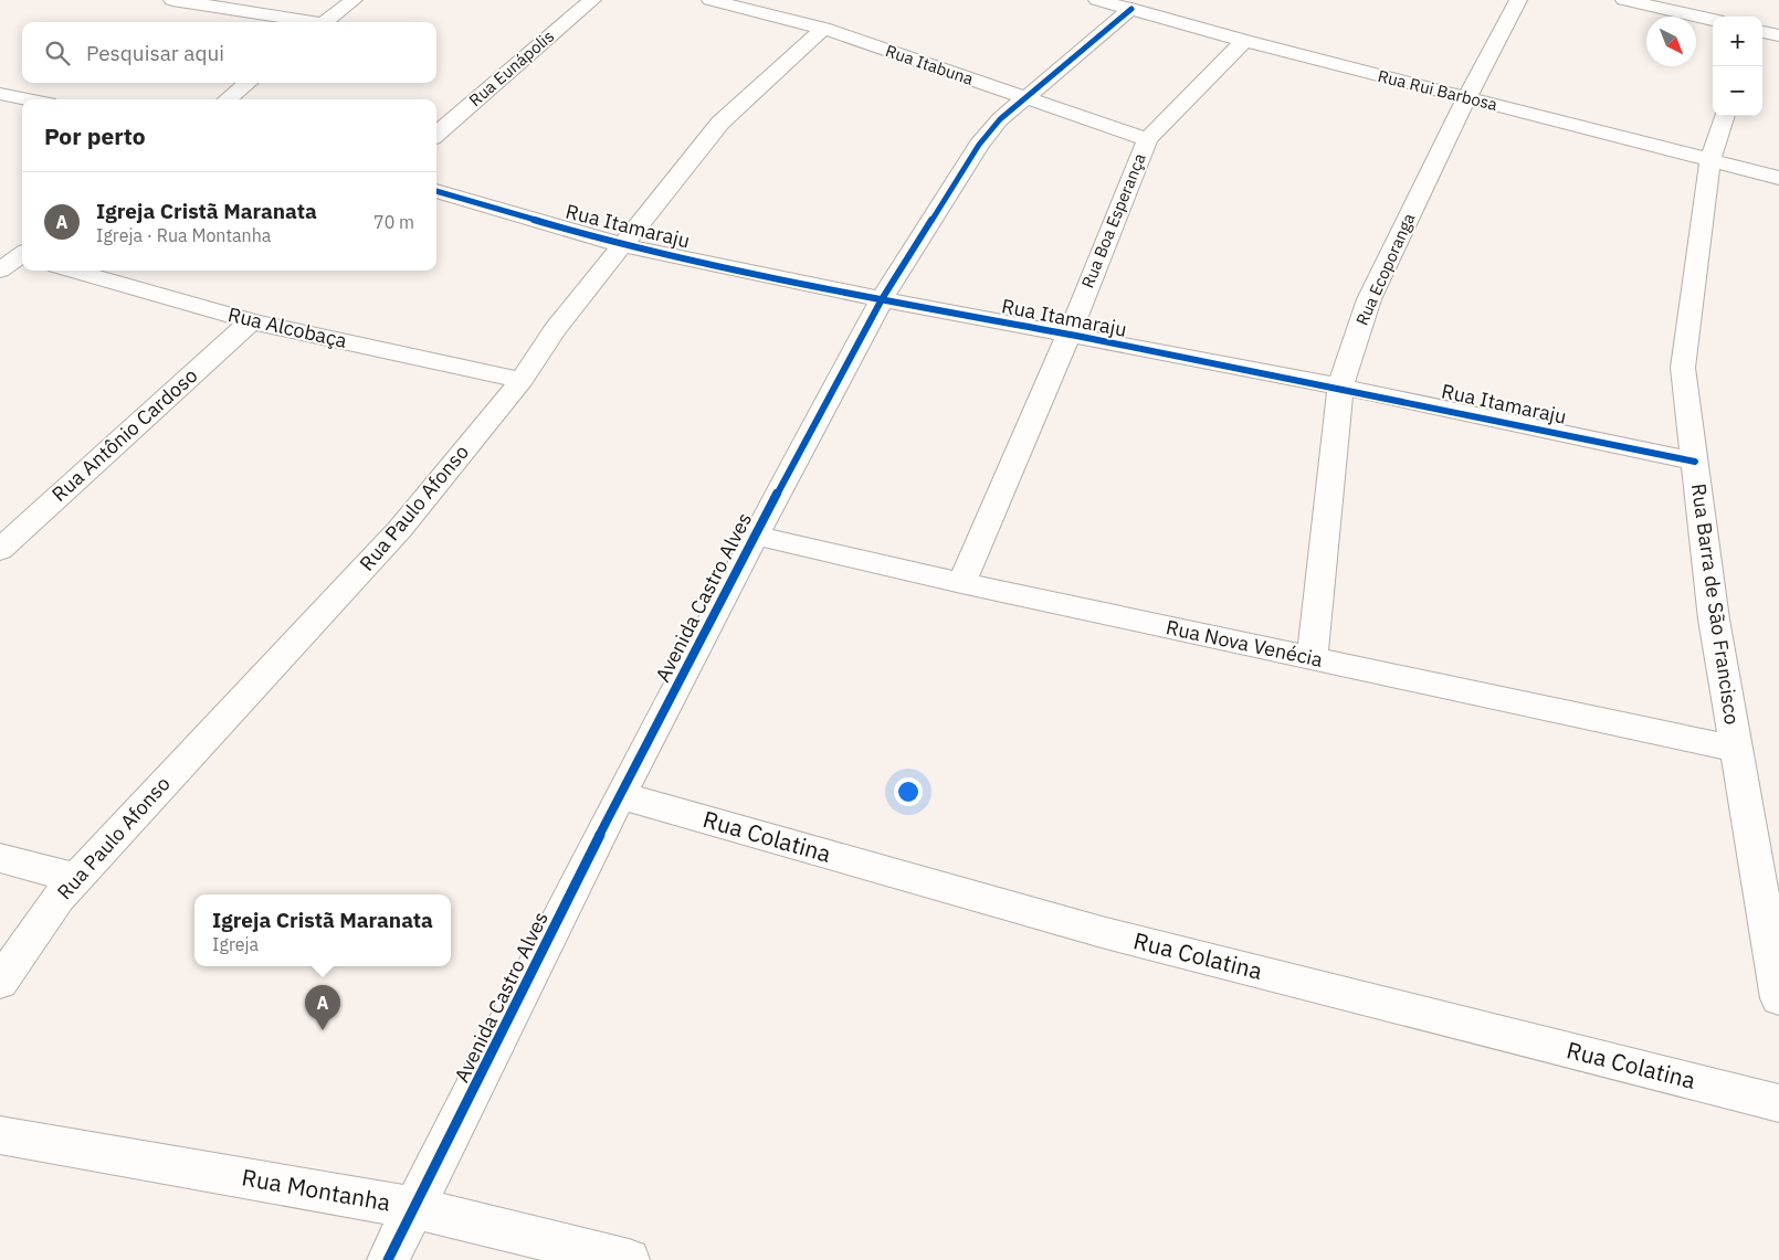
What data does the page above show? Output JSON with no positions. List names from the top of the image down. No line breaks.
{"streets":{"street":["Rua Itabuna","Rua Eunápolis","Rua Rui Barbosa","Rua Boa Esperança","Rua Itamaraju","Rua Ecoporanga","Rua Alcobaça","Rua Antônio Cardoso","Rua Paulo Afonso","Avenida Castro Alves","Rua Barra de São Francisco","Rua Nova Venécia","Rua Colatina","Rua Montanha"]},"crossings":[["Rua Itabuna","Rua Boa Esperança"],["Rua Itabuna","Rua Paulo Afonso"],["Rua Itabuna","Avenida Castro Alves"],["Rua Rui Barbosa","Rua Boa Esperança"],["Rua Rui Barbosa","Rua Ecoporanga"],["Rua Rui Barbosa","Avenida Castro Alves"],["Rua Rui Barbosa","Rua Barra de São Francisco"],["Rua Boa Esperança","Rua Itamaraju"],["Rua Boa Esperança","Rua Nova Venécia"],["Rua Itamaraju","Rua Ecoporanga"],["Rua Itamaraju","Rua Paulo Afonso"],["Rua Itamaraju","Avenida Castro Alves"],["Rua Itamaraju","Rua Barra de São Francisco"],["Rua Ecoporanga","Rua Nova Venécia"],["Rua Alcobaça","Rua Antônio Cardoso"],["Rua Alcobaça","Rua Paulo Afonso"],["Avenida Castro Alves","Rua Nova Venécia"],["Avenida Castro Alves","Rua Colatina"],["Avenida Castro Alves","Rua Montanha"],["Rua Barra de São Francisco","Rua Nova Venécia"]],"north":"bottom right","page":{"map_buttons":["+","−"],"search":"Pesquisar aqui","heading":"Por perto","list":[{"mark":"A","name":"Igreja Cristã Maranata","note":"Igreja · Rua Montanha","value":"70 m"}],"popup":["Igreja Cristã Maranata","Igreja"],"pins":"A"}}
